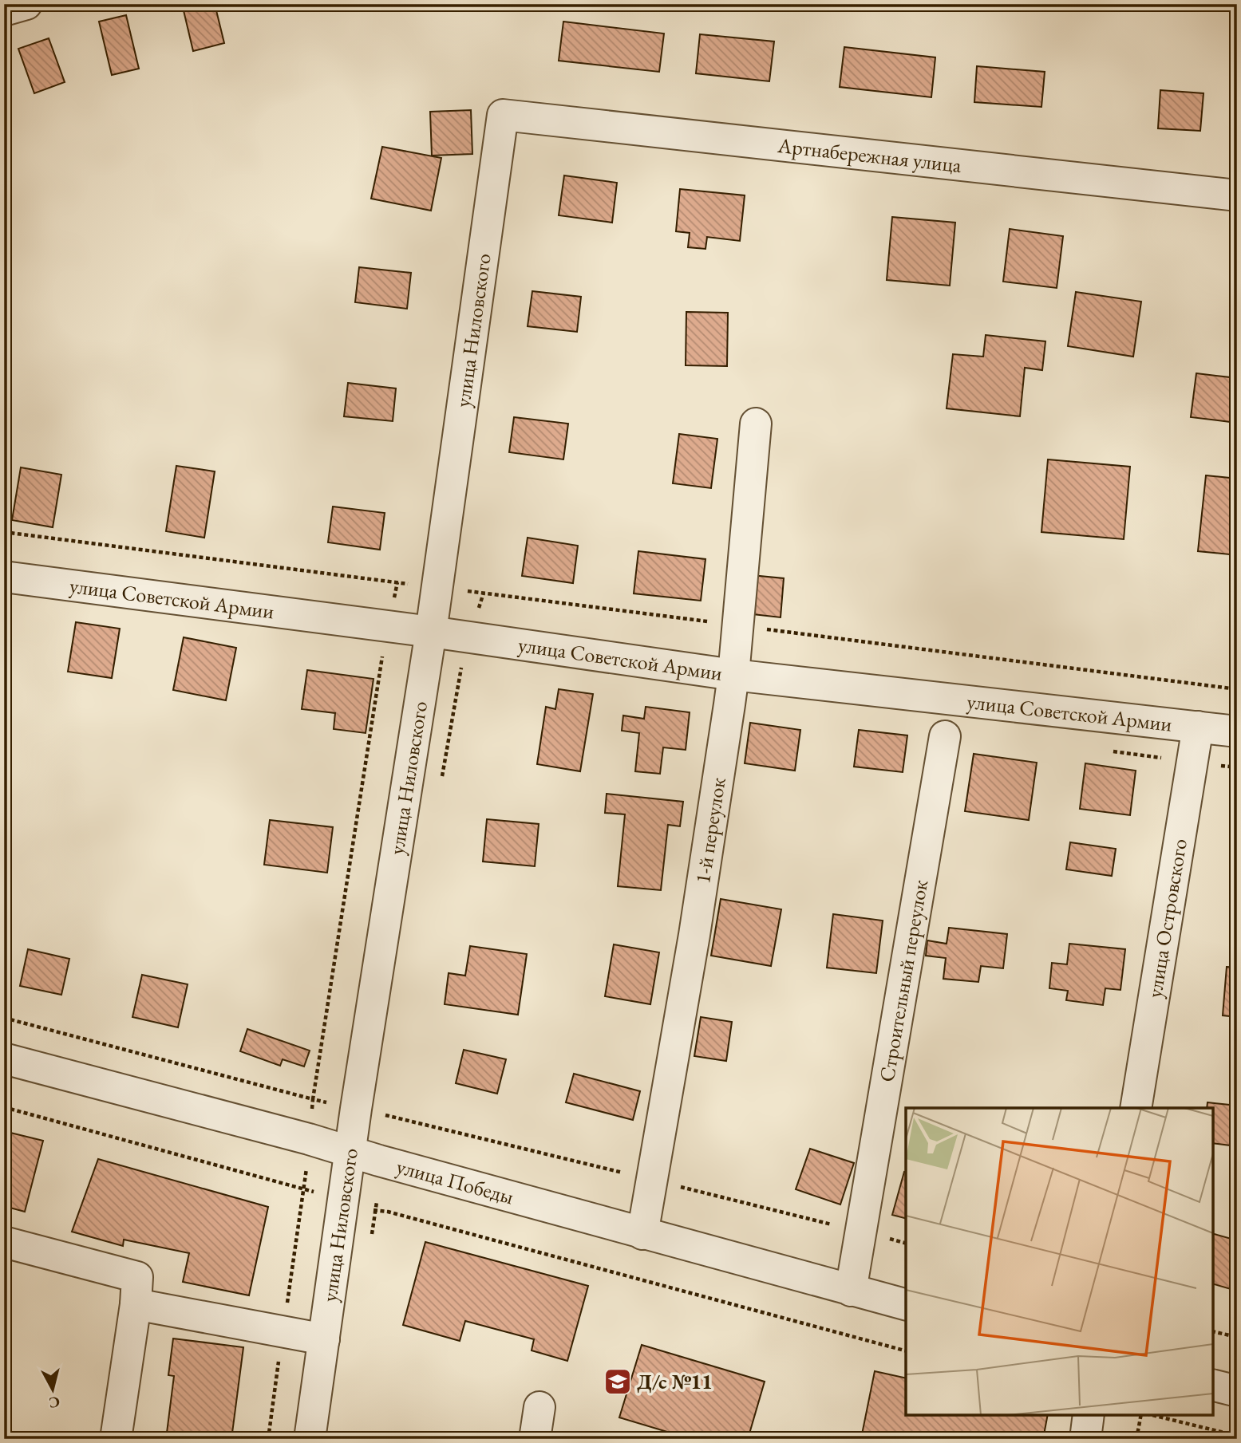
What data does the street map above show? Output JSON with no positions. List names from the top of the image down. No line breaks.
{"streets":{"street":["Артнабережная улица","улица Ниловского","улица Советской Армии","1-й переулок","улица Островского","Строительный переулок","улица Победы"]},"crossings":[["Артнабережная улица","улица Ниловского"],["улица Ниловского","улица Советской Армии"],["улица Ниловского","улица Победы"],["улица Советской Армии","1-й переулок"],["улица Советской Армии","улица Островского"],["1-й переулок","улица Победы"],["Строительный переулок","улица Победы"]],"places":{"school or university":["Д/с №11"]},"north":"bottom"}
